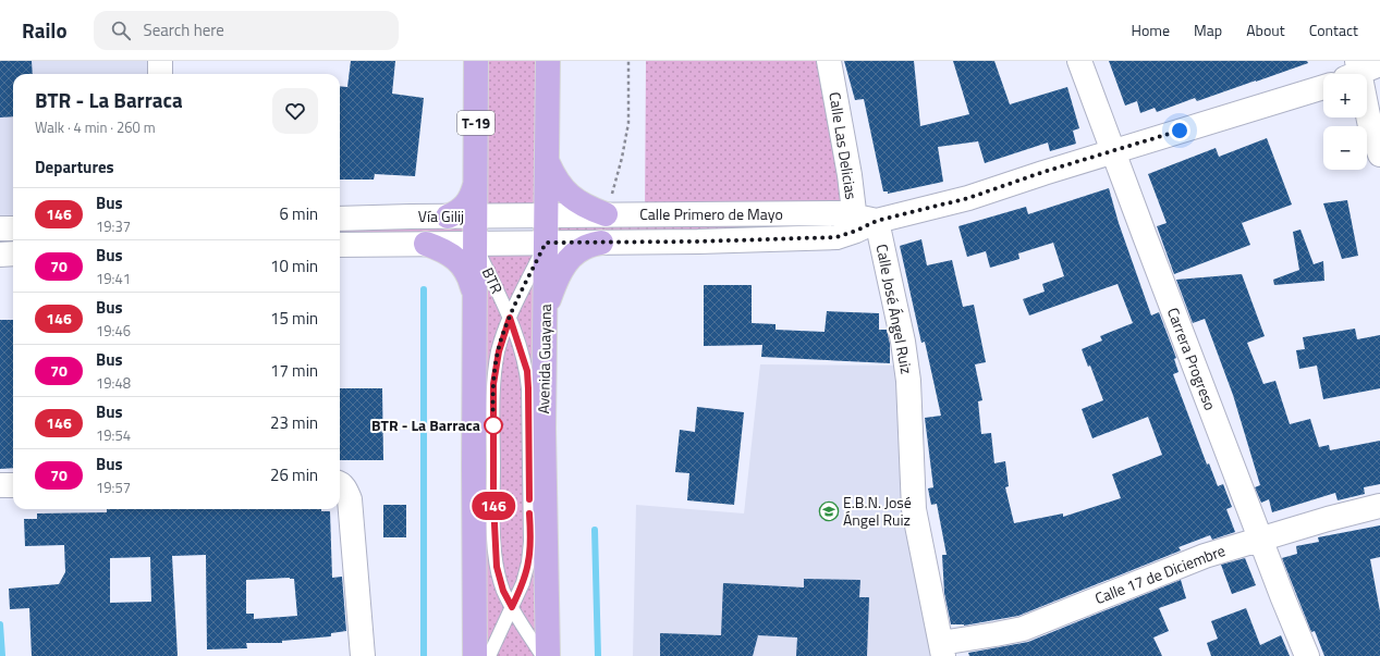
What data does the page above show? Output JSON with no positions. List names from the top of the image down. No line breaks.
{"streets":{"highway":["T-19","Avenida Guayana"],"street":["Calle Las Delicias","Calle Primero de Mayo","Vía Gilij","Calle José Ángel Ruiz","Carrera Progreso","Calle 17 de Diciembre"],"lane":["BTR"]},"crossings":[["T-19","Vía Gilij"],["T-19","BTR"],["Calle Las Delicias","Calle Primero de Mayo"],["Calle Las Delicias","Calle José Ángel Ruiz"],["Calle Primero de Mayo","Vía Gilij"],["Calle Primero de Mayo","BTR"],["Calle Primero de Mayo","Calle José Ángel Ruiz"],["Calle Primero de Mayo","Avenida Guayana"],["Calle Primero de Mayo","Carrera Progreso"],["Vía Gilij","BTR"],["Vía Gilij","Avenida Guayana"],["BTR","Avenida Guayana"],["Calle José Ángel Ruiz","Calle 17 de Diciembre"],["Carrera Progreso","Calle 17 de Diciembre"]],"places":{"other":["BTR - La Barraca"],"school or university":["E.B.N. José Ángel Ruiz"]},"lines":["bus line 146"],"page":{"header":"Railo","search":"Search here","nav":["Home","Map","About","Contact"],"on_map":"146","map_buttons":["+","−"],"heading":[["BTR - La Barraca","Walk · 4 min · 260 m"],"Departures"],"list":[{"mark":"146","name":"Bus","note":"19:37","value":"6 min"},{"mark":"70","name":"Bus","note":"19:41","value":"10 min"},{"mark":"146","name":"Bus","note":"19:46","value":"15 min"},{"mark":"70","name":"Bus","note":"19:48","value":"17 min"},{"mark":"146","name":"Bus","note":"19:54","value":"23 min"},{"mark":"70","name":"Bus","note":"19:57","value":"26 min"}]}}
